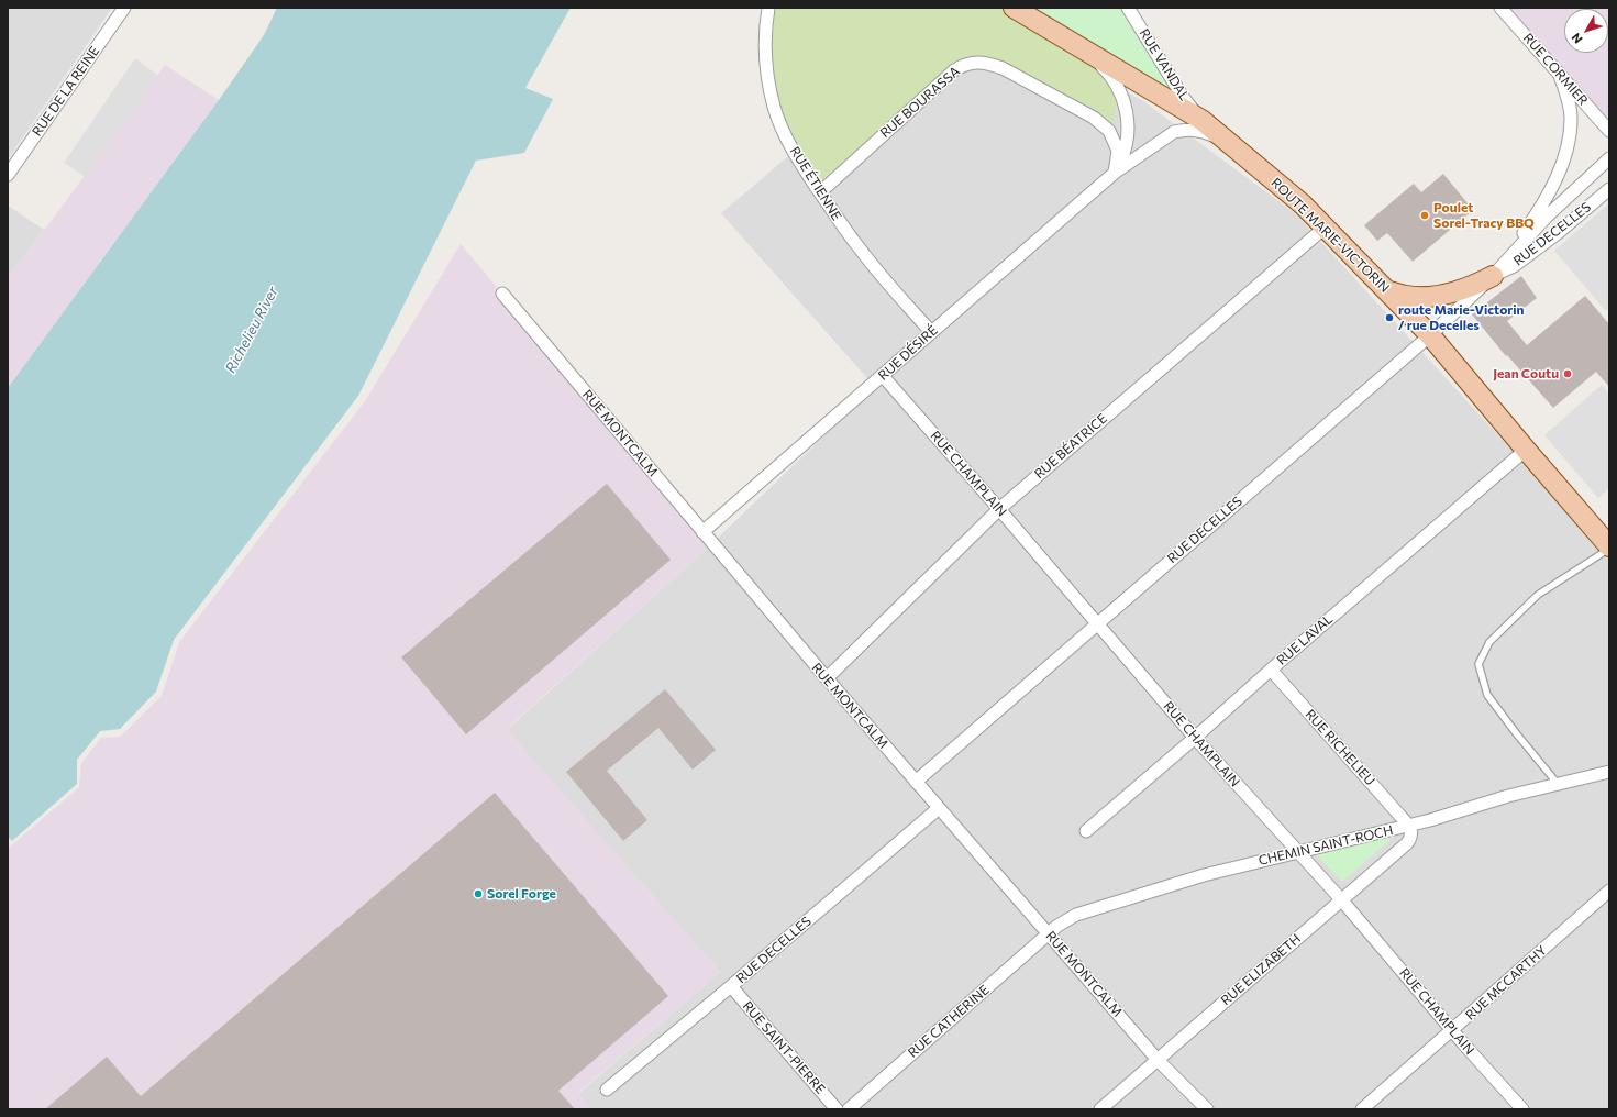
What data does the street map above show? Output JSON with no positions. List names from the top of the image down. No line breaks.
{"streets":{"main road":["ROUTE MARIE-VICTORIN"],"street":["RUE VANDAL","RUE CORMIER","RUE DE LA REINE","RUE BOURASSA","RUE ÉTIENNE","RUE DECELLES","RUE DÉSIRÉ","RUE MONTCALM","RUE BÉATRICE","RUE CHAMPLAIN","RUE LAVAL","RUE RICHELIEU","CHEMIN SAINT-ROCH","RUE ELIZABETH","RUE MCCARTHY","RUE CATHERINE","RUE SAINT-PIERRE"]},"crossings":[["RUE VANDAL","ROUTE MARIE-VICTORIN"],["RUE BOURASSA","RUE ÉTIENNE"],["RUE BOURASSA","RUE DÉSIRÉ"],["RUE ÉTIENNE","RUE DÉSIRÉ"],["RUE DECELLES","ROUTE MARIE-VICTORIN"],["RUE DECELLES","RUE MONTCALM"],["RUE DECELLES","RUE CHAMPLAIN"],["RUE DECELLES","RUE SAINT-PIERRE"],["ROUTE MARIE-VICTORIN","RUE DÉSIRÉ"],["ROUTE MARIE-VICTORIN","RUE BÉATRICE"],["ROUTE MARIE-VICTORIN","RUE LAVAL"],["RUE DÉSIRÉ","RUE MONTCALM"],["RUE DÉSIRÉ","RUE CHAMPLAIN"],["RUE MONTCALM","RUE BÉATRICE"],["RUE MONTCALM","CHEMIN SAINT-ROCH"],["RUE MONTCALM","RUE ELIZABETH"],["RUE MONTCALM","RUE CATHERINE"],["RUE BÉATRICE","RUE CHAMPLAIN"],["RUE CHAMPLAIN","RUE LAVAL"],["RUE CHAMPLAIN","CHEMIN SAINT-ROCH"],["RUE CHAMPLAIN","RUE ELIZABETH"],["RUE CHAMPLAIN","RUE MCCARTHY"],["RUE LAVAL","RUE RICHELIEU"],["RUE RICHELIEU","CHEMIN SAINT-ROCH"],["RUE RICHELIEU","RUE ELIZABETH"],["CHEMIN SAINT-ROCH","RUE ELIZABETH"],["CHEMIN SAINT-ROCH","RUE CATHERINE"]],"water":["Richelieu River"],"places":["Poulet Sorel-Tracy BBQ","route Marie-Victorin / rue Decelles","Jean Coutu","Sorel Forge"],"north":"bottom left"}
